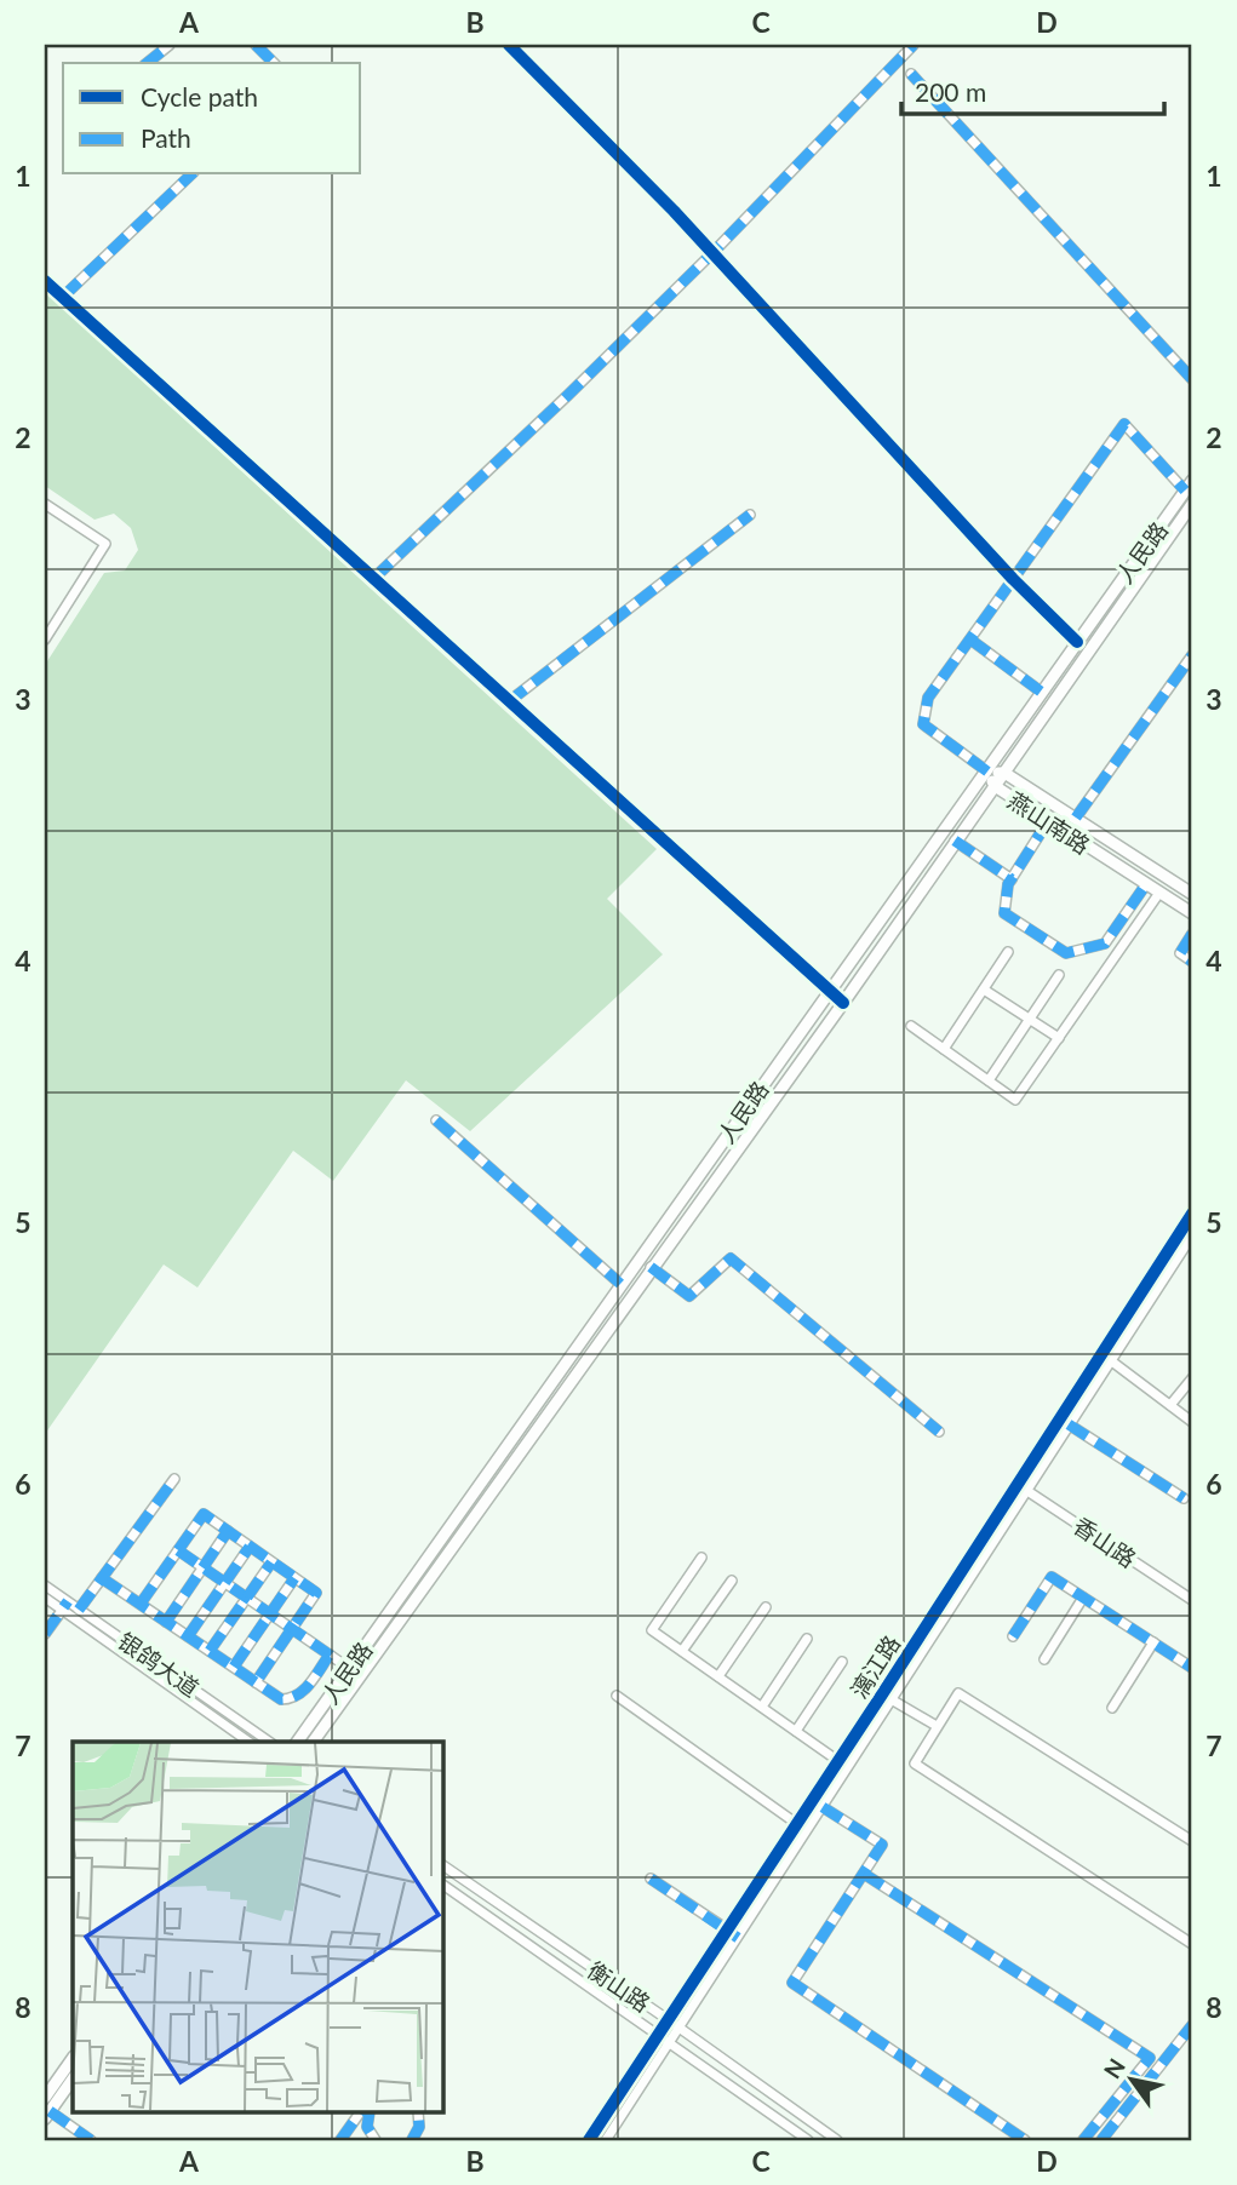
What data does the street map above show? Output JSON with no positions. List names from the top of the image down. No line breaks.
{"streets":{"main road":["人民路","燕山南路"],"street":["香山路","银鸽大道","漓江路","衡山路"]},"crossings":[["人民路","燕山南路"],["香山路","漓江路"],["漓江路","衡山路"]],"legend":["Cycle path","Path"],"scale_bar":"200 m","north":"top left","grid":{"columns":["A","B","C","D"],"rows":["1","2","3","4","5","6","7","8"]}}
